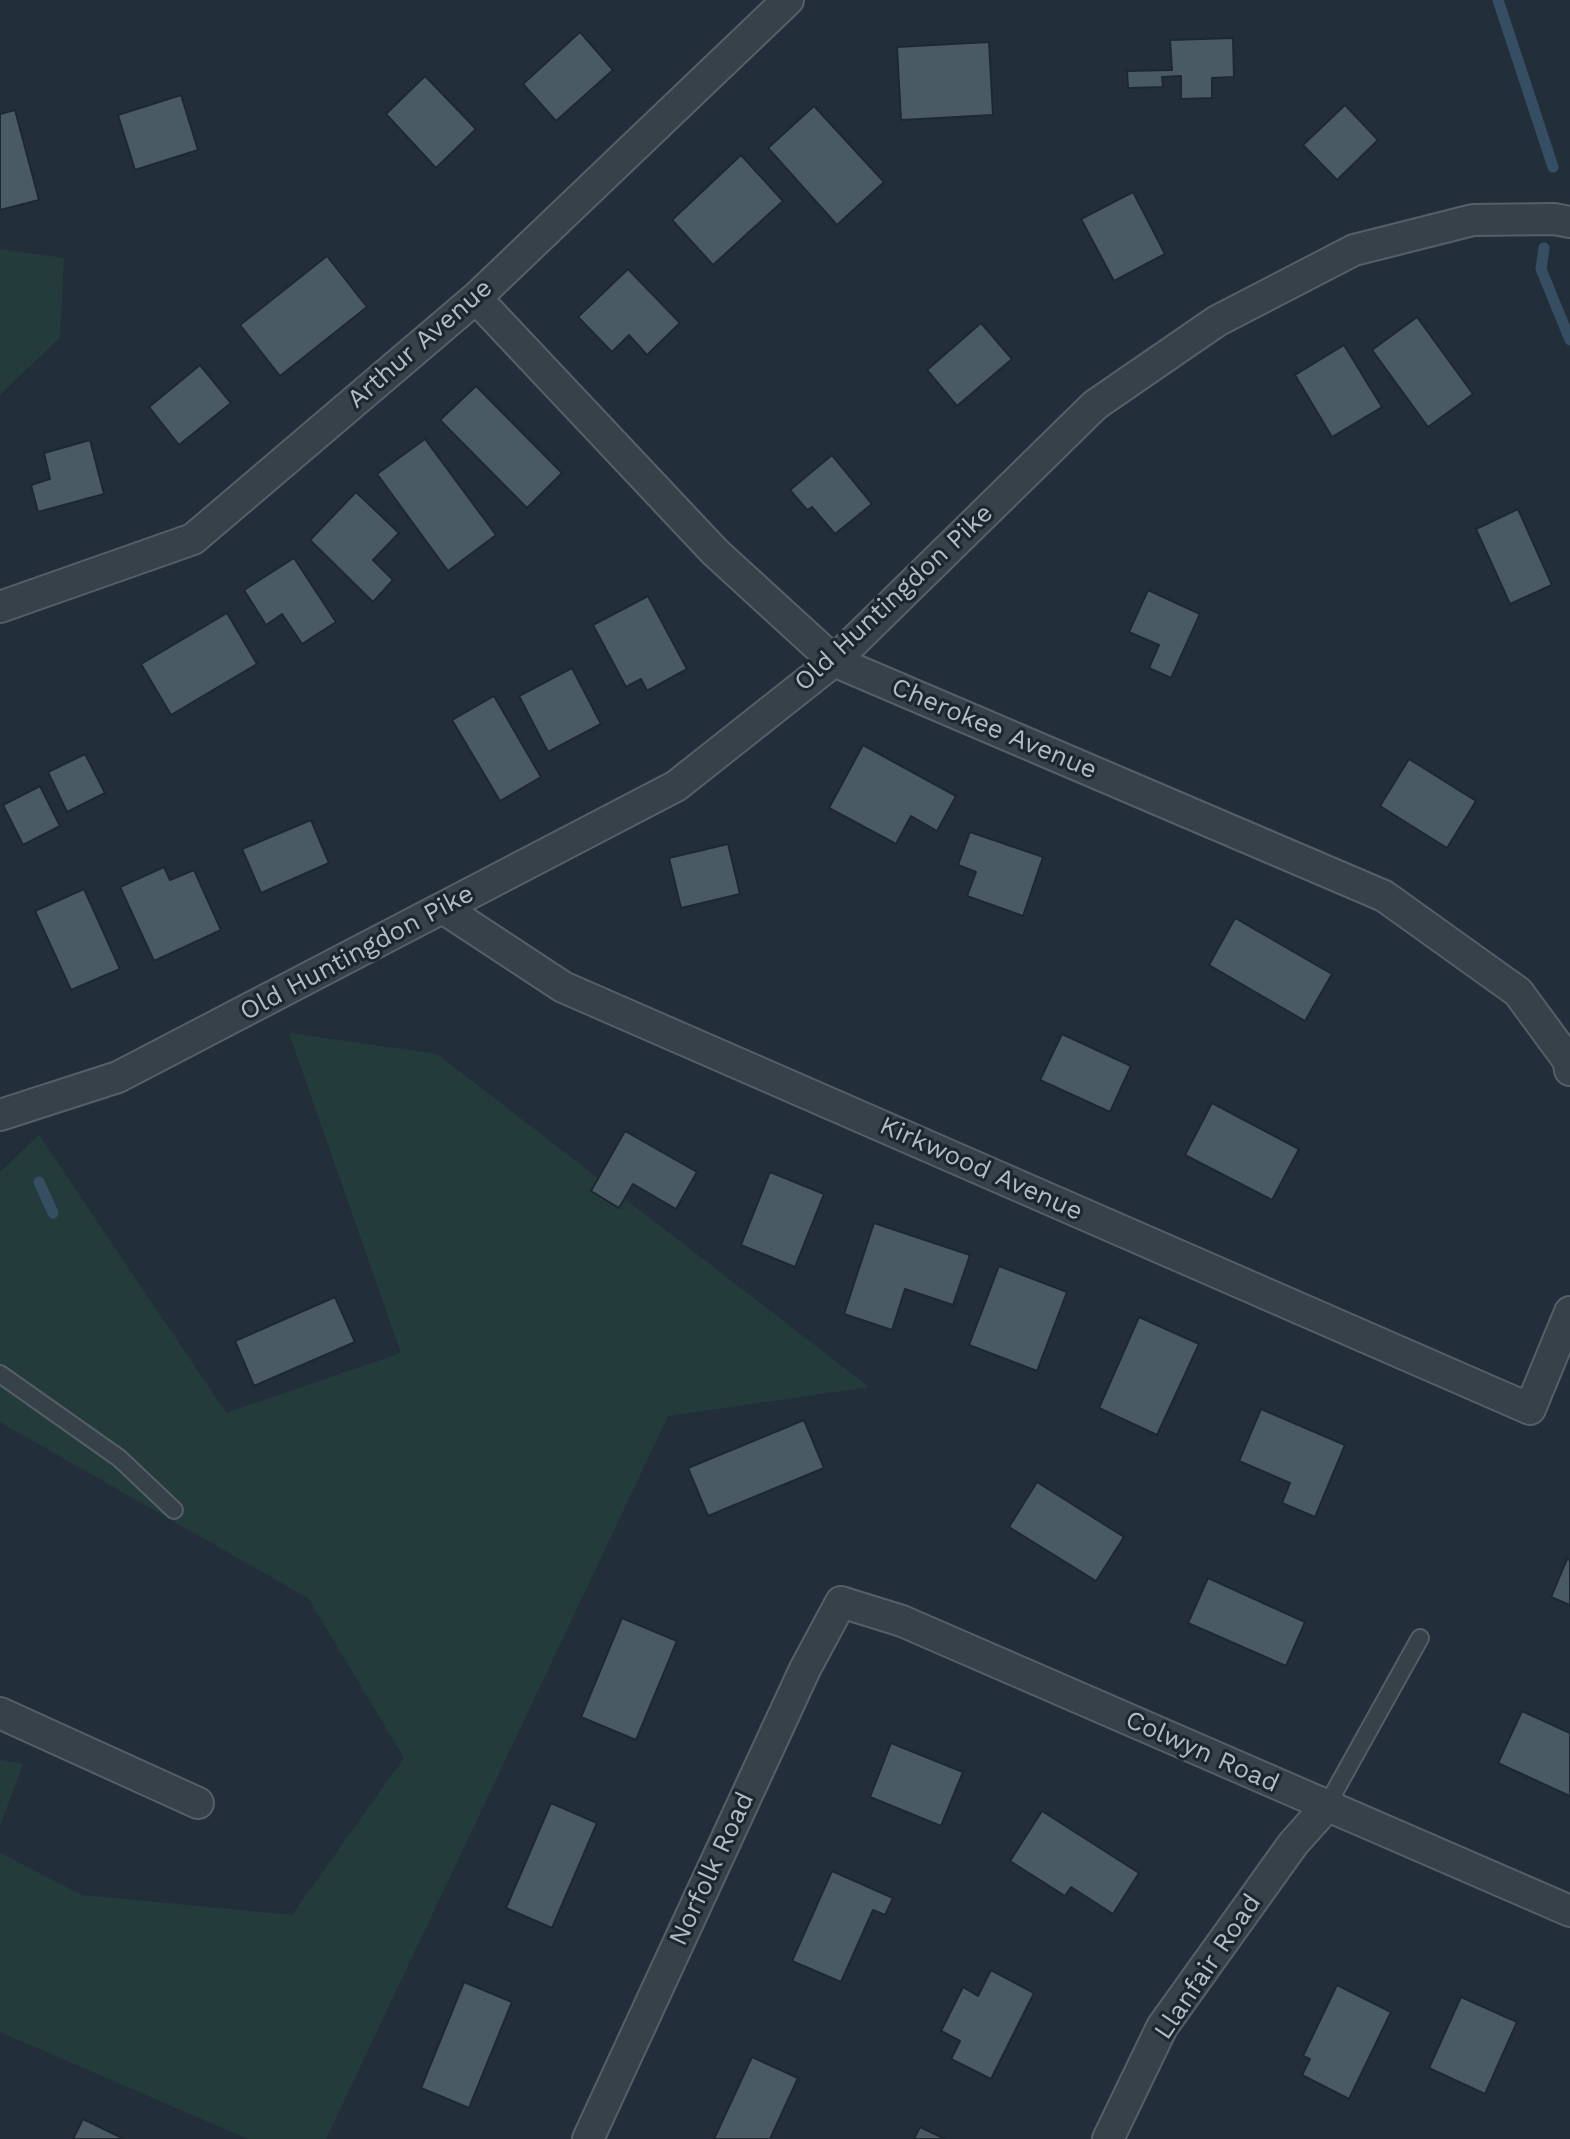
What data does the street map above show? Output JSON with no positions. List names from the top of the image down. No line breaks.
{"streets":{"street":["Arthur Avenue","Old Huntingdon Pike","Cherokee Avenue","Kirkwood Avenue","Colwyn Road","Norfolk Road","Llanfair Road"]},"crossings":[["Arthur Avenue","Cherokee Avenue"],["Old Huntingdon Pike","Cherokee Avenue"],["Old Huntingdon Pike","Kirkwood Avenue"],["Colwyn Road","Norfolk Road"],["Colwyn Road","Llanfair Road"]]}
